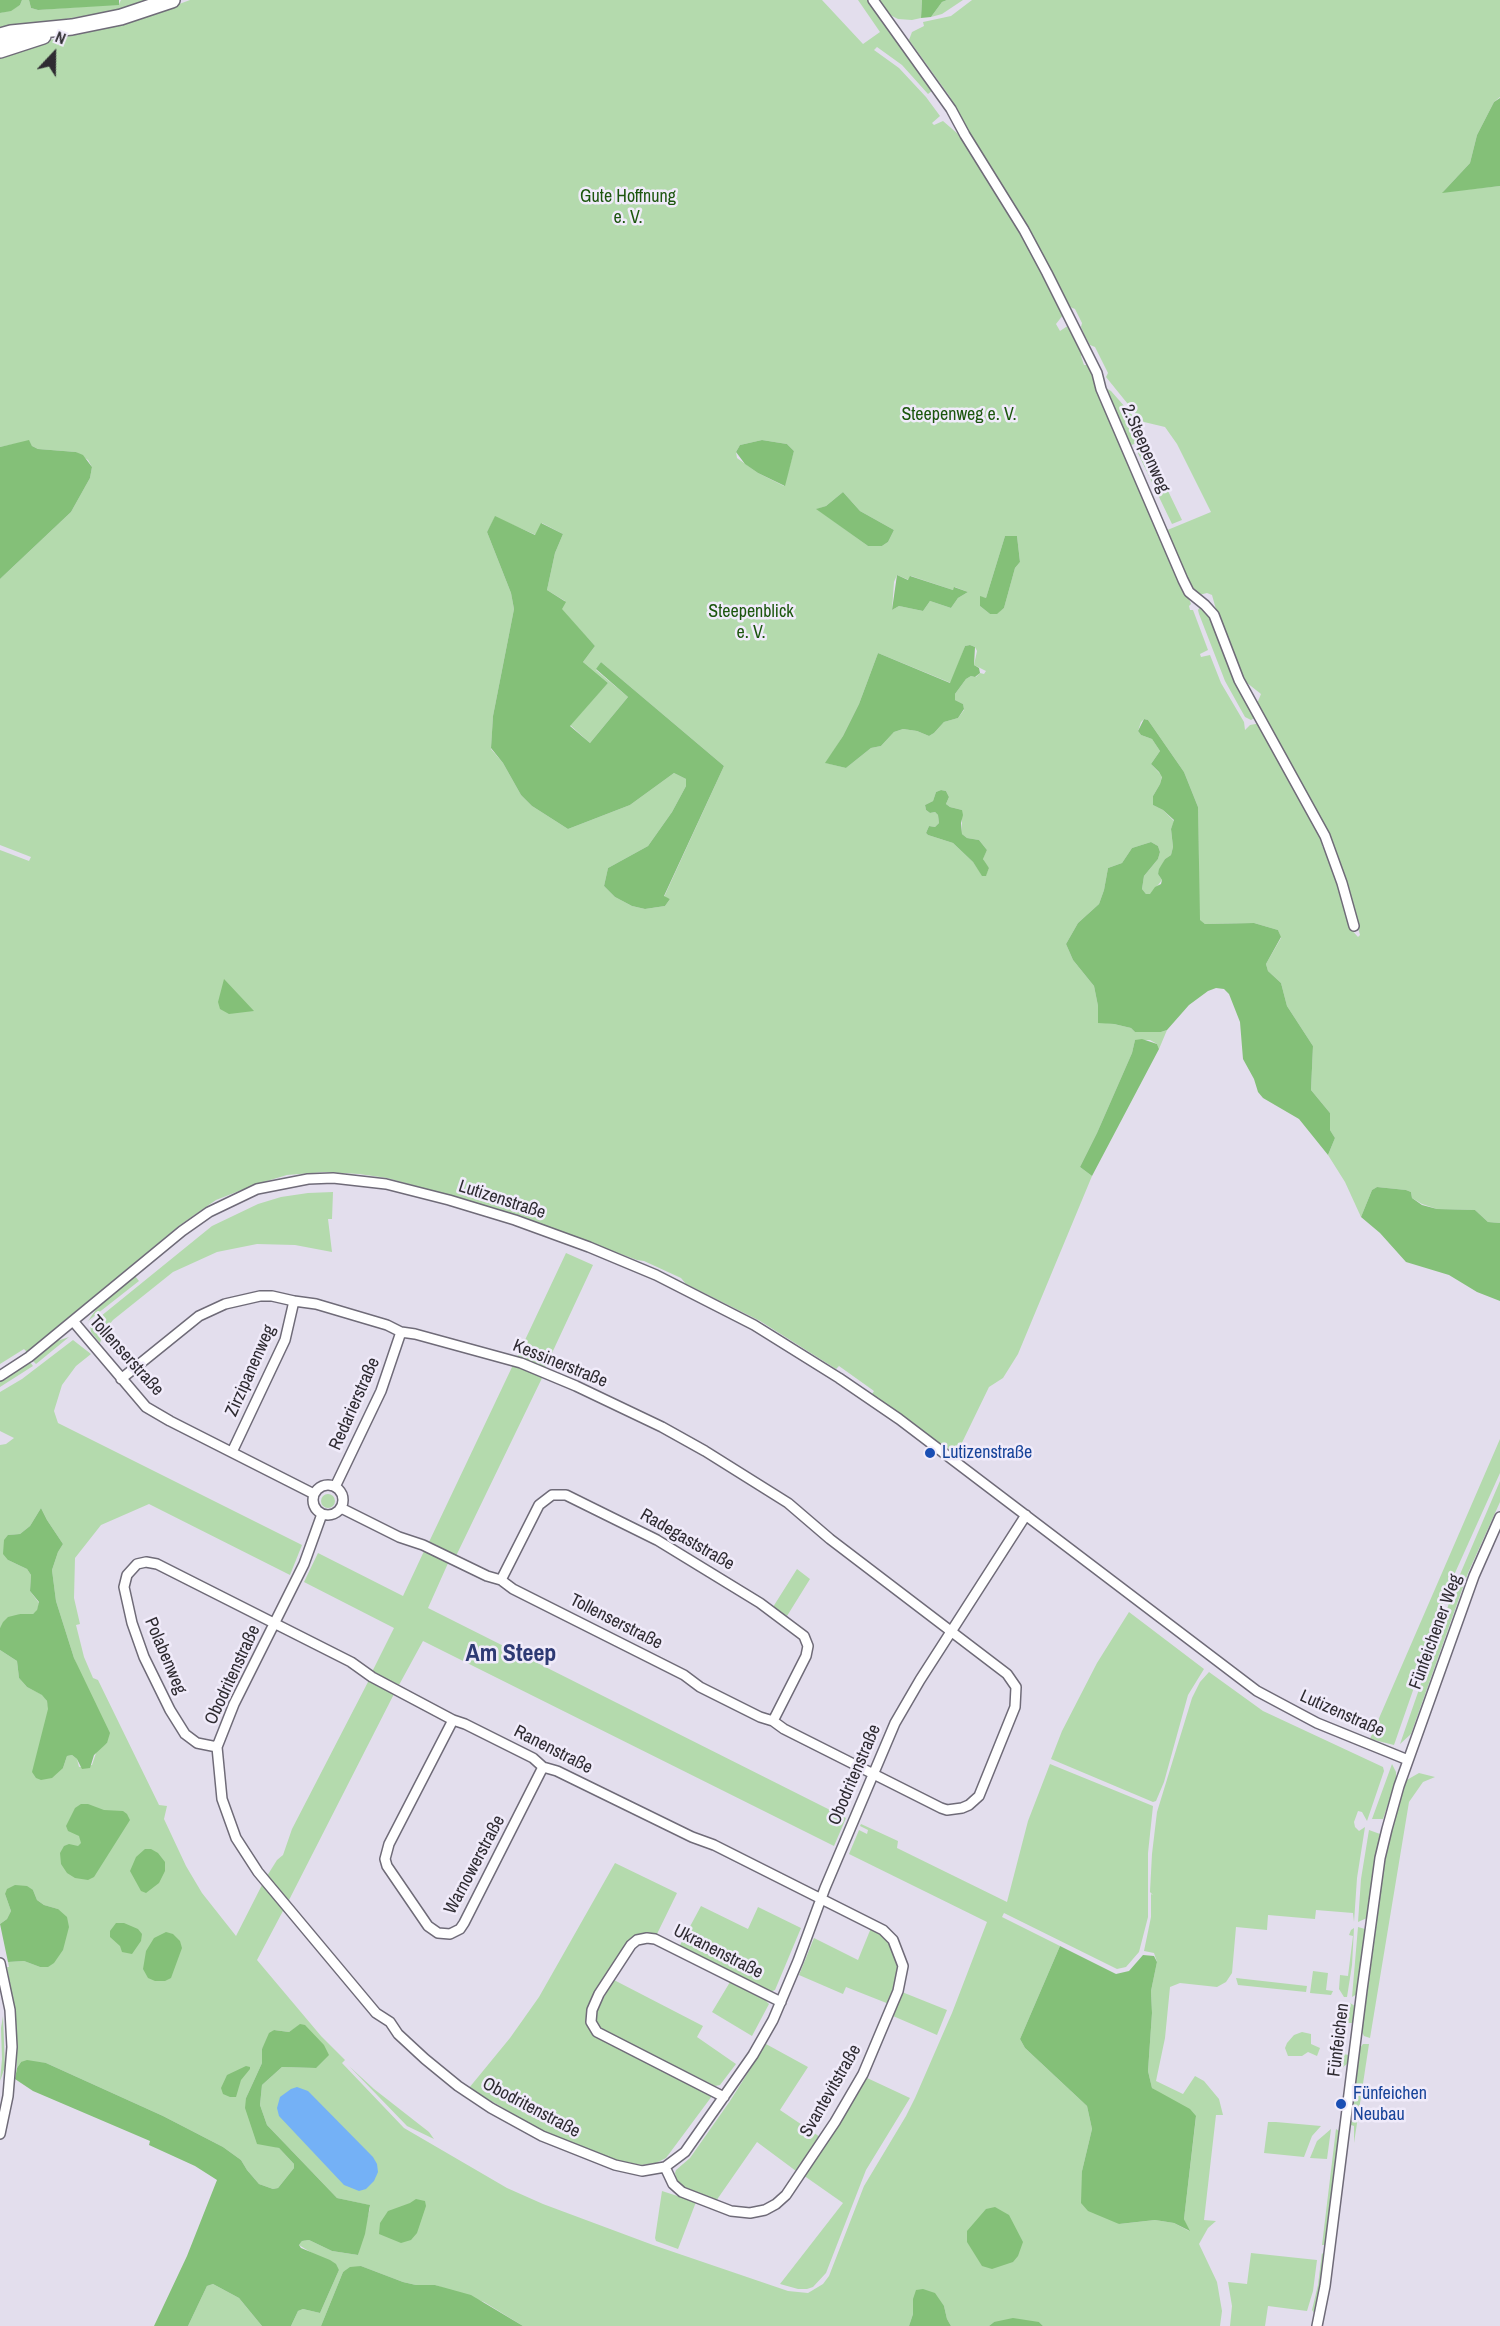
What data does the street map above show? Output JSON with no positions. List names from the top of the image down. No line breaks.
{"streets":{"street":["2.Steepenweg","Lutizenstraße","Tollenserstraße","Kessinerstraße","Zirzipanenweg","Redarierstraße","Radegaststraße","Fünfeichener Weg","Polabenweg","Obodritenstraße","Ranenstraße","Warnowerstraße","Ukranenstraße","Fünfeichen","Svantevitstraße"]},"crossings":[["Lutizenstraße","Tollenserstraße"],["Lutizenstraße","Fünfeichener Weg"],["Lutizenstraße","Obodritenstraße"],["Lutizenstraße","Fünfeichen"],["Tollenserstraße","Kessinerstraße"],["Tollenserstraße","Zirzipanenweg"],["Tollenserstraße","Redarierstraße"],["Tollenserstraße","Radegaststraße"],["Tollenserstraße","Obodritenstraße"],["Kessinerstraße","Zirzipanenweg"],["Kessinerstraße","Redarierstraße"],["Kessinerstraße","Obodritenstraße"],["Redarierstraße","Obodritenstraße"],["Fünfeichener Weg","Fünfeichen"],["Polabenweg","Obodritenstraße"],["Polabenweg","Ranenstraße"],["Obodritenstraße","Ranenstraße"],["Obodritenstraße","Ukranenstraße"],["Obodritenstraße","Svantevitstraße"],["Ranenstraße","Warnowerstraße"],["Ranenstraße","Svantevitstraße"]],"districts":["Am Steep"],"parks":["Gute Hoffnung e. V.","Steepenweg e. V.","Steepenblick e. V."],"places":["Lutizenstraße","Fünfeichen Neubau"],"north":"top"}
